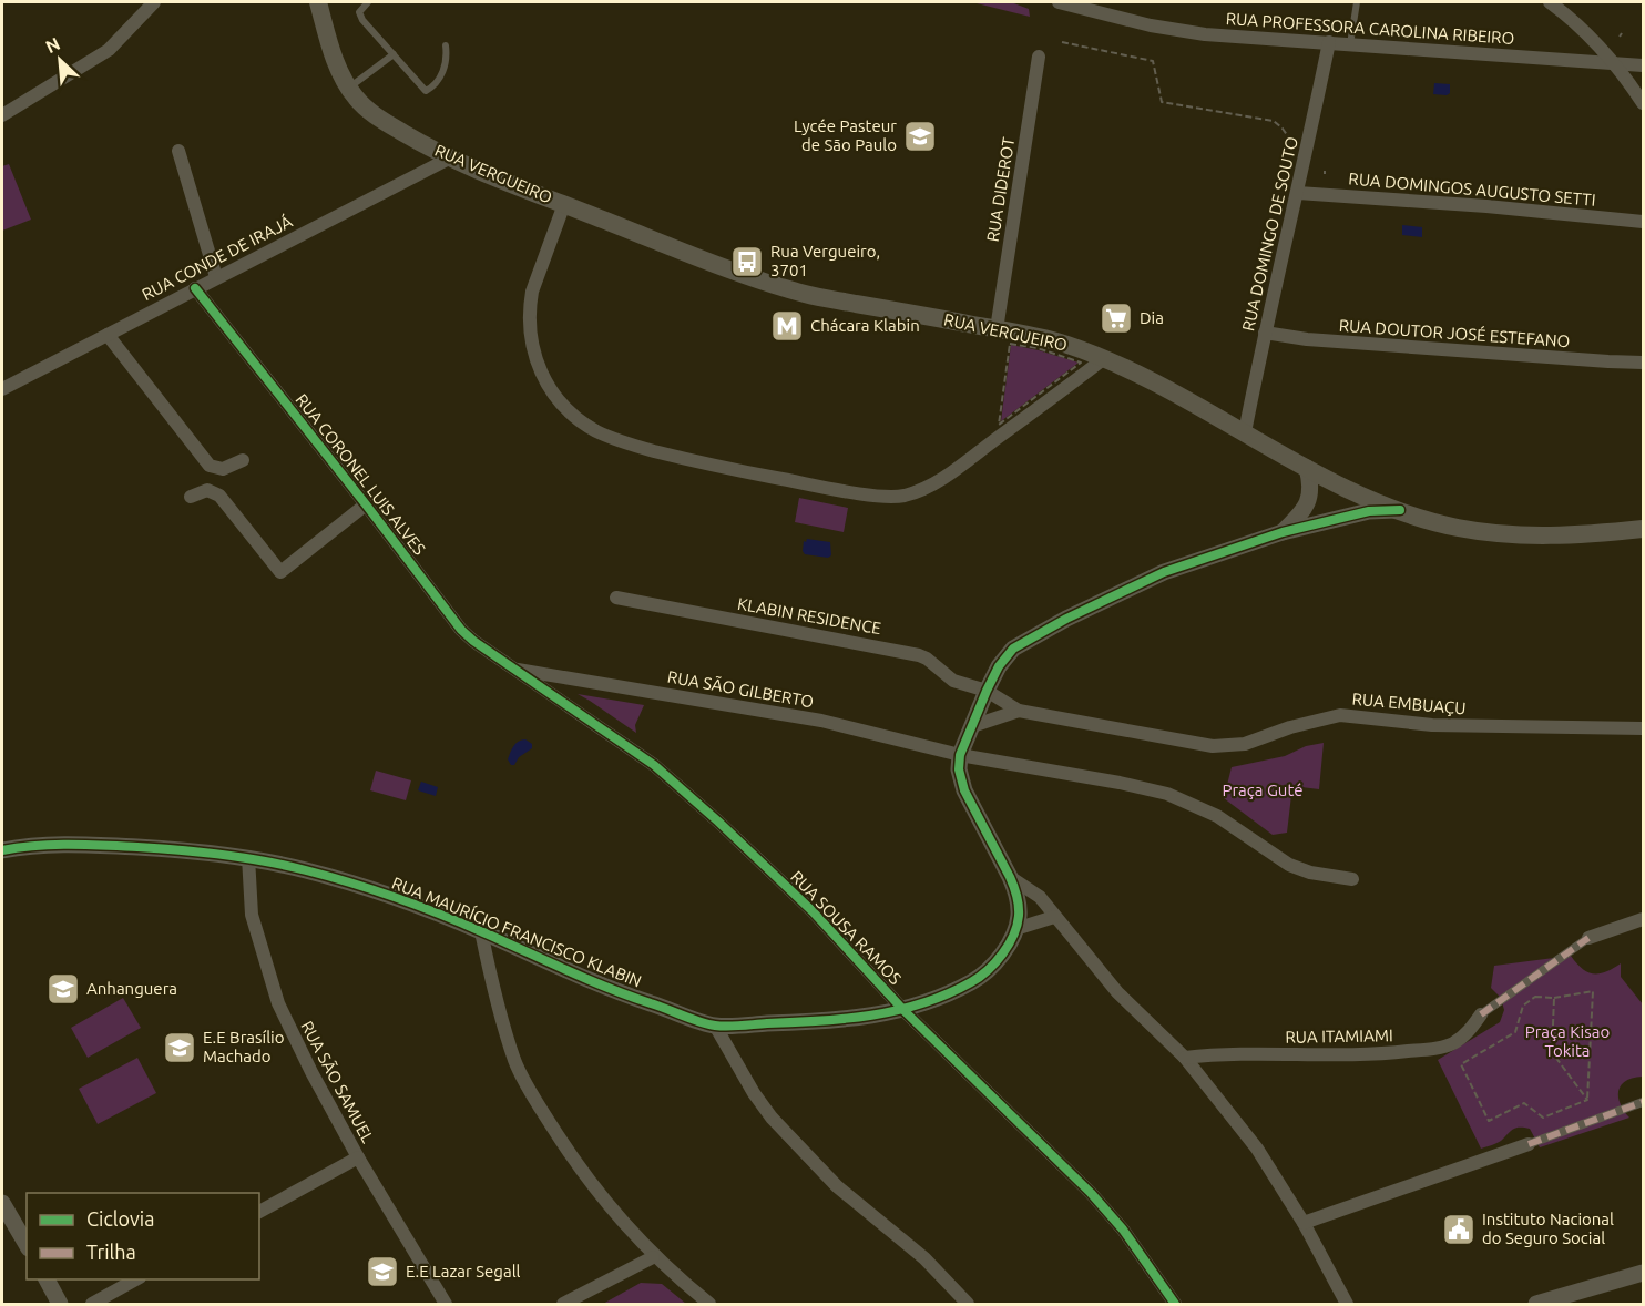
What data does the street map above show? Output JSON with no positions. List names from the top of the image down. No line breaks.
{"streets":{"main road":["RUA VERGUEIRO"],"street":["RUA PROFESSORA CAROLINA RIBEIRO","RUA DIDEROT","RUA DOMINGOS AUGUSTO SETTI","RUA DOMINGO DE SOUTO","RUA CONDE DE IRAJÁ","RUA DOUTOR JOSÉ ESTEFANO","RUA CORONEL LUIS ALVES","KLABIN RESIDENCE","RUA SÃO GILBERTO","RUA EMBUAÇU","RUA SOUSA RAMOS","RUA MAURÍCIO FRANCISCO KLABIN","RUA ITAMIAMI","RUA SÃO SAMUEL"]},"crossings":[["RUA PROFESSORA CAROLINA RIBEIRO","RUA DOMINGO DE SOUTO"],["RUA VERGUEIRO","RUA DIDEROT"],["RUA VERGUEIRO","RUA DOMINGO DE SOUTO"],["RUA VERGUEIRO","RUA CONDE DE IRAJÁ"],["RUA DOMINGOS AUGUSTO SETTI","RUA DOMINGO DE SOUTO"],["RUA DOMINGO DE SOUTO","RUA DOUTOR JOSÉ ESTEFANO"],["RUA CONDE DE IRAJÁ","RUA CORONEL LUIS ALVES"],["RUA CORONEL LUIS ALVES","RUA SÃO GILBERTO"],["RUA CORONEL LUIS ALVES","RUA SOUSA RAMOS"],["KLABIN RESIDENCE","RUA EMBUAÇU"],["RUA SÃO GILBERTO","RUA SOUSA RAMOS"],["RUA SÃO GILBERTO","RUA MAURÍCIO FRANCISCO KLABIN"],["RUA SOUSA RAMOS","RUA MAURÍCIO FRANCISCO KLABIN"],["RUA MAURÍCIO FRANCISCO KLABIN","RUA SÃO SAMUEL"]],"parks":["Praça Guté","Praça Kisao Tokita"],"places":{"school or university":["Lycée Pasteur de São Paulo","Anhanguera","E.E Brasílio Machado","E.E Lazar Segall"],"bus stop":["Rua Vergueiro, 3701"],"supermarket":["Dia"],"metro station":["Chácara Klabin"],"public building":["Instituto Nacional do Seguro Social"]},"legend":["Ciclovia","Trilha"],"north":"top left"}
